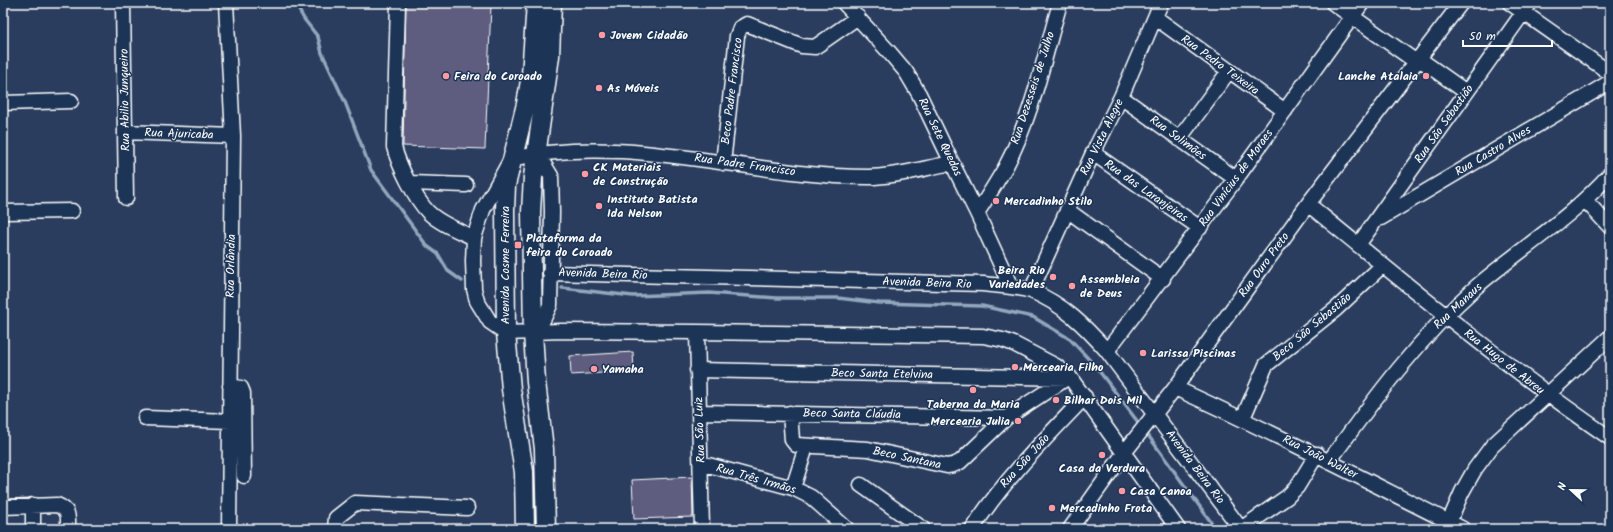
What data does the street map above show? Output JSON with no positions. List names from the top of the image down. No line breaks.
{"streets":{"main road":["Avenida Cosme Ferreira"],"street":["Rua Pedro Teixeira","Rua Dezesseis de Julho","Beco Padre Francisco","Rua Abilio Junqueiro","Rua São Sebastião","Rua Ajuricaba","Rua Sete Quedas","Rua Vista Alegre","Rua Solimões","Rua Castro Alves","Rua Padre Francisco","Rua Vinícius de Moraes","Rua das Laranjeiras","Rua Ouro Preto","Rua Orlândia","Avenida Beira Rio","Rua Manaus","Beco São Sebastião","Rua Hugo de Abreu","Beco Santa Etelvina","Beco Santa Cláudia","Rua São Luiz","Rua João Walter","Beco Santana","Rua São João","Rua Três Irmãos"]},"crossings":[["Rua Pedro Teixeira","Rua Vista Alegre"],["Rua Pedro Teixeira","Rua Vinícius de Moraes"],["Rua Dezesseis de Julho","Rua Sete Quedas"],["Beco Padre Francisco","Rua Sete Quedas"],["Beco Padre Francisco","Rua Padre Francisco"],["Rua Abilio Junqueiro","Rua Ajuricaba"],["Rua São Sebastião","Rua Castro Alves"],["Rua São Sebastião","Rua Hugo de Abreu"],["Rua Ajuricaba","Rua Orlândia"],["Rua Sete Quedas","Rua Padre Francisco"],["Rua Sete Quedas","Avenida Beira Rio"],["Rua Vista Alegre","Rua Solimões"],["Rua Vista Alegre","Rua das Laranjeiras"],["Rua Vista Alegre","Avenida Beira Rio"],["Rua Solimões","Rua Vinícius de Moraes"],["Rua Padre Francisco","Avenida Cosme Ferreira"],["Rua Vinícius de Moraes","Rua das Laranjeiras"],["Rua Vinícius de Moraes","Avenida Beira Rio"],["Rua Ouro Preto","Avenida Beira Rio"],["Rua Ouro Preto","Rua Hugo de Abreu"],["Rua Ouro Preto","Rua João Walter"],["Rua Manaus","Rua Hugo de Abreu"],["Rua Manaus","Rua João Walter"],["Beco São Sebastião","Rua Hugo de Abreu"],["Beco São Sebastião","Rua João Walter"],["Beco Santa Etelvina","Rua São Luiz"],["Beco Santa Etelvina","Beco Santana"],["Beco Santa Cláudia","Rua São Luiz"],["Beco Santa Cláudia","Beco Santana"],["Rua São Luiz","Rua Três Irmãos"]],"places":{"other":["Jovem Cidadão","Feira do Coroado","Lanche Atalaia","As Móveis","CK Materiais de Construção","Mercadinho Stilo","Instituto Batista Ida Nelson","Beira Rio Variedades","Assembleia de Deus","Larissa Piscinas","Mercearia Filho","Yamaha","Taberna da Maria","Bilhar Dois Mil","Mercearia Julia","Casa da Verdura","Casa Canoa","Mercadinho Frota"],"transit":["Plataforma da feira do Coroado"]},"scale_bar":"50 m","north":"left"}
